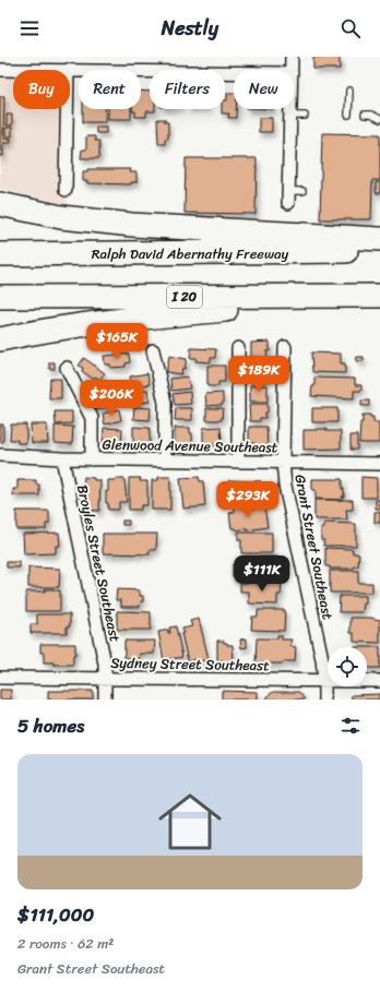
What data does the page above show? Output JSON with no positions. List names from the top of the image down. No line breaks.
{"streets":{"highway":["Ralph David Abernathy Freeway","I 20"],"street":["Glenwood Avenue Southeast","Grant Street Southeast","Broyles Street Southeast","Sydney Street Southeast"]},"crossings":[["Glenwood Avenue Southeast","Grant Street Southeast"],["Glenwood Avenue Southeast","Broyles Street Southeast"],["Grant Street Southeast","Sydney Street Southeast"],["Broyles Street Southeast","Sydney Street Southeast"]],"page":{"header":"Nestly","chip":["Buy","Rent","Filters","New"],"price":["$165K","$189K","$206K","$293K","$111K"],"heading":"5 homes","list":[{"name":"$111,000","note":"2 rooms · 62 m² · Grant Street Southeast"}]}}
